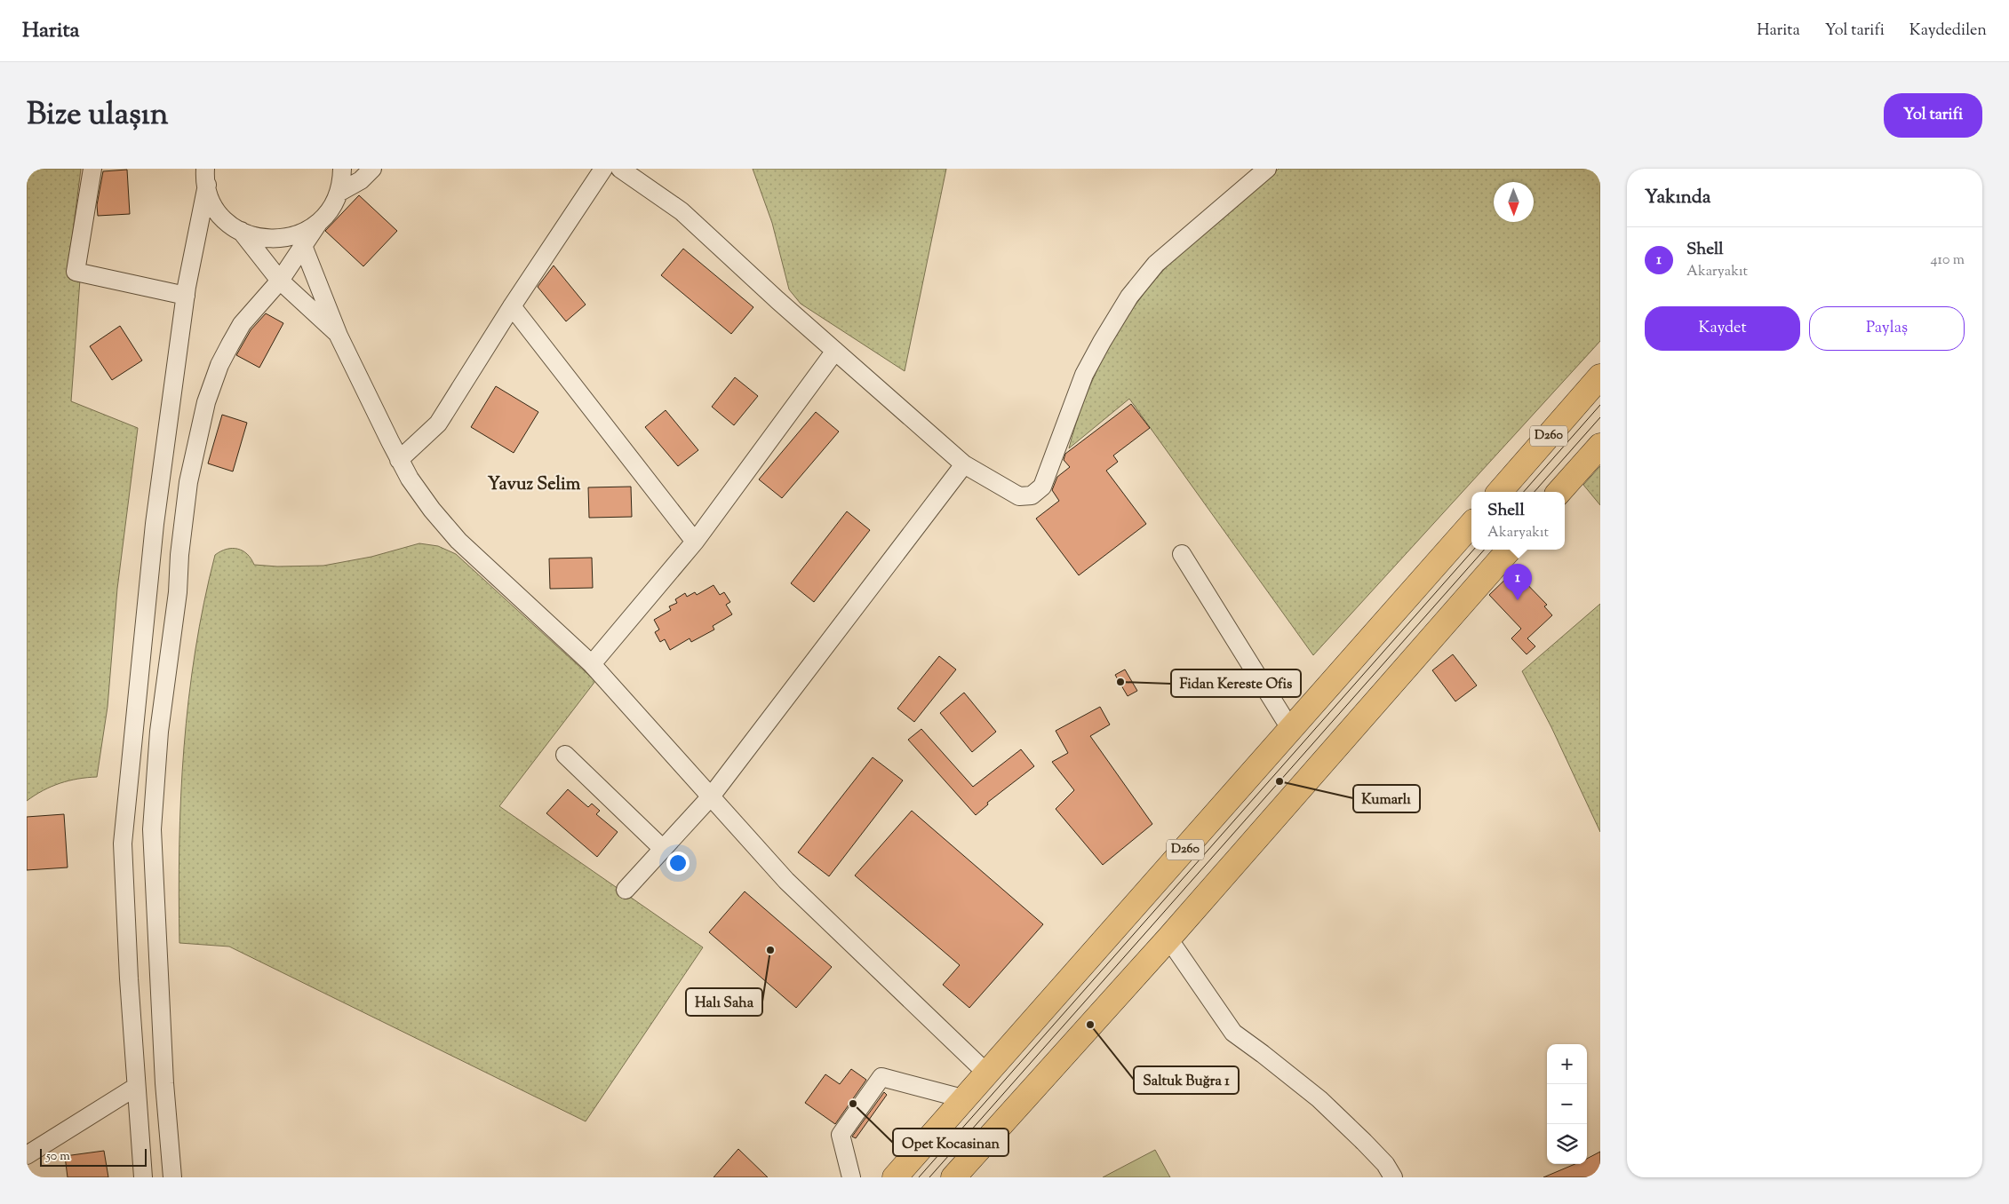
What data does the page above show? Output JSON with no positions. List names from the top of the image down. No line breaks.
{"streets":{"highway":["D260"]},"districts":["Yavuz Selim"],"places":["Fidan Kereste Ofis","Kumarlı","Halı Saha","Saltuk Buğra 1","Opet Kocasinan"],"scale_bar":"50 m","north":"bottom","page":{"header":"Harita","nav":["Harita","Yol tarifi","Kaydedilen"],"title":"Bize ulaşın","buttons":["Yol tarifi",["Kaydet","Paylaş"]],"heading":"Yakında","list":[{"mark":"1","name":"Shell","note":"Akaryakıt","value":"410 m"}],"popup":["Shell","Akaryakıt"],"pins":"1","map_buttons":["+","−"],"scale":"50 m"}}
